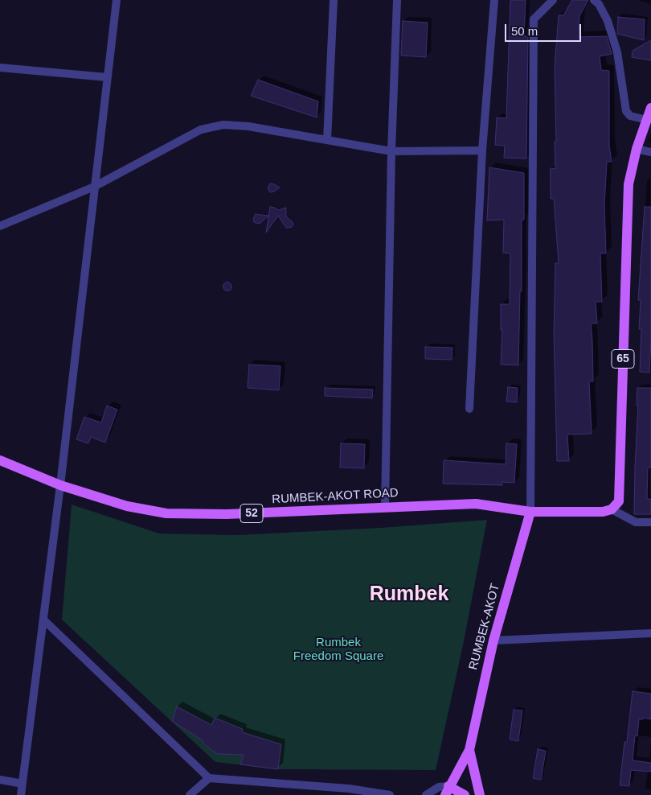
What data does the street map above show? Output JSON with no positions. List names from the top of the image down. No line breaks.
{"streets":{"main road":["65","RUMBEK-AKOT ROAD","52","RUMBEK-AKOT"]},"crossings":[["65","RUMBEK-AKOT ROAD"],["RUMBEK-AKOT ROAD","RUMBEK-AKOT"]],"districts":["Rumbek"],"parks":["Rumbek Freedom Square"],"scale_bar":"50 m"}
